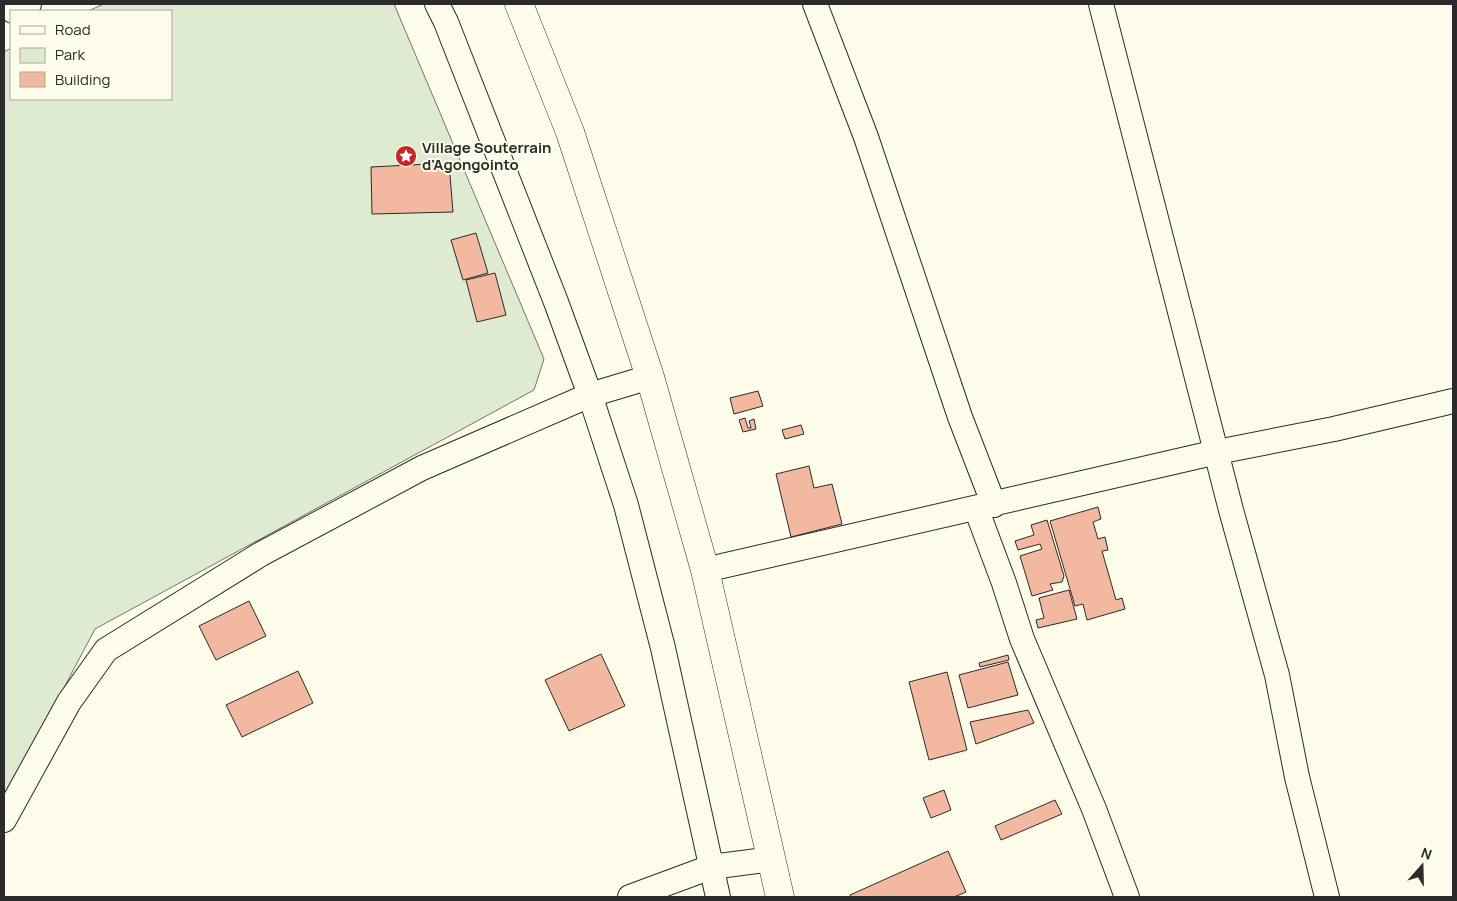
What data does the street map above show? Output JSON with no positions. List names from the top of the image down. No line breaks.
{"places":{"place":["Village Souterrain d'Agongointo"]},"legend":["Road","Park","Building"],"north":"top"}
